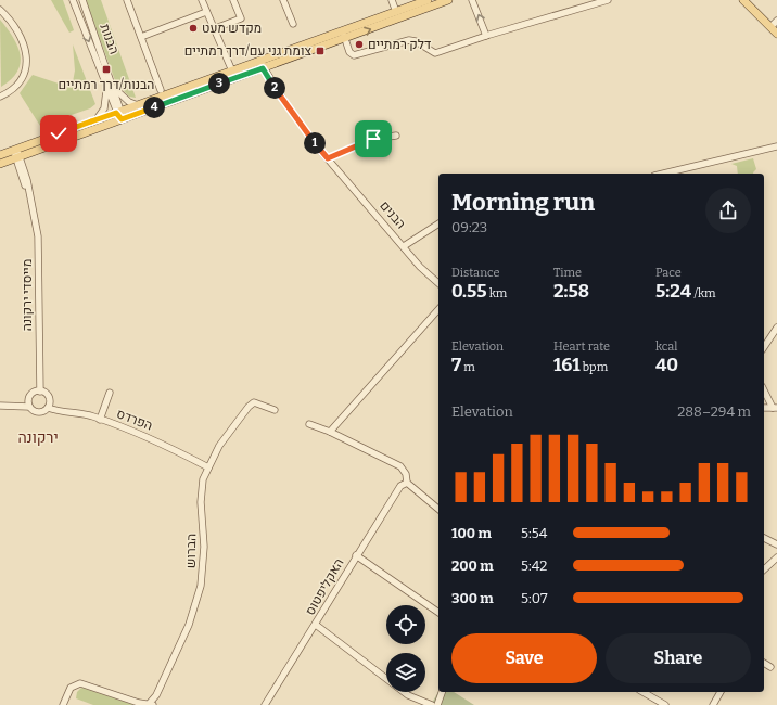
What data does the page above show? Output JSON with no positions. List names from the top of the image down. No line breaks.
{"streets":{"street":["הבנות","הבנים","מייסדי ירקונה","הפרדס","הברוש","האקליפטוס"]},"crossings":[["מייסדי ירקונה","הפרדס"],["הפרדס","הברוש"]],"districts":["ירקונה"],"places":{"other":["מקדש מעט","דלק רמתיים"],"transit":["צומת גני עם/דרך רמתיים","הבנות/דרך רמתיים"]},"page":{"pins":["3","2","4","1"],"heading":["Morning run","09:23"],"stats":[["Distance","0.55 km"],["Time","2:58"],["Pace","5:24 /km"],["Elevation","7 m"],["Heart rate","161 bpm"],["kcal","40"]],"chart":["Elevation","288–294 m"],"list":[{"name":"100 m","note":"5:54"},{"name":"200 m","note":"5:42"},{"name":"300 m","note":"5:07"}],"buttons":["Save","Share"]}}
